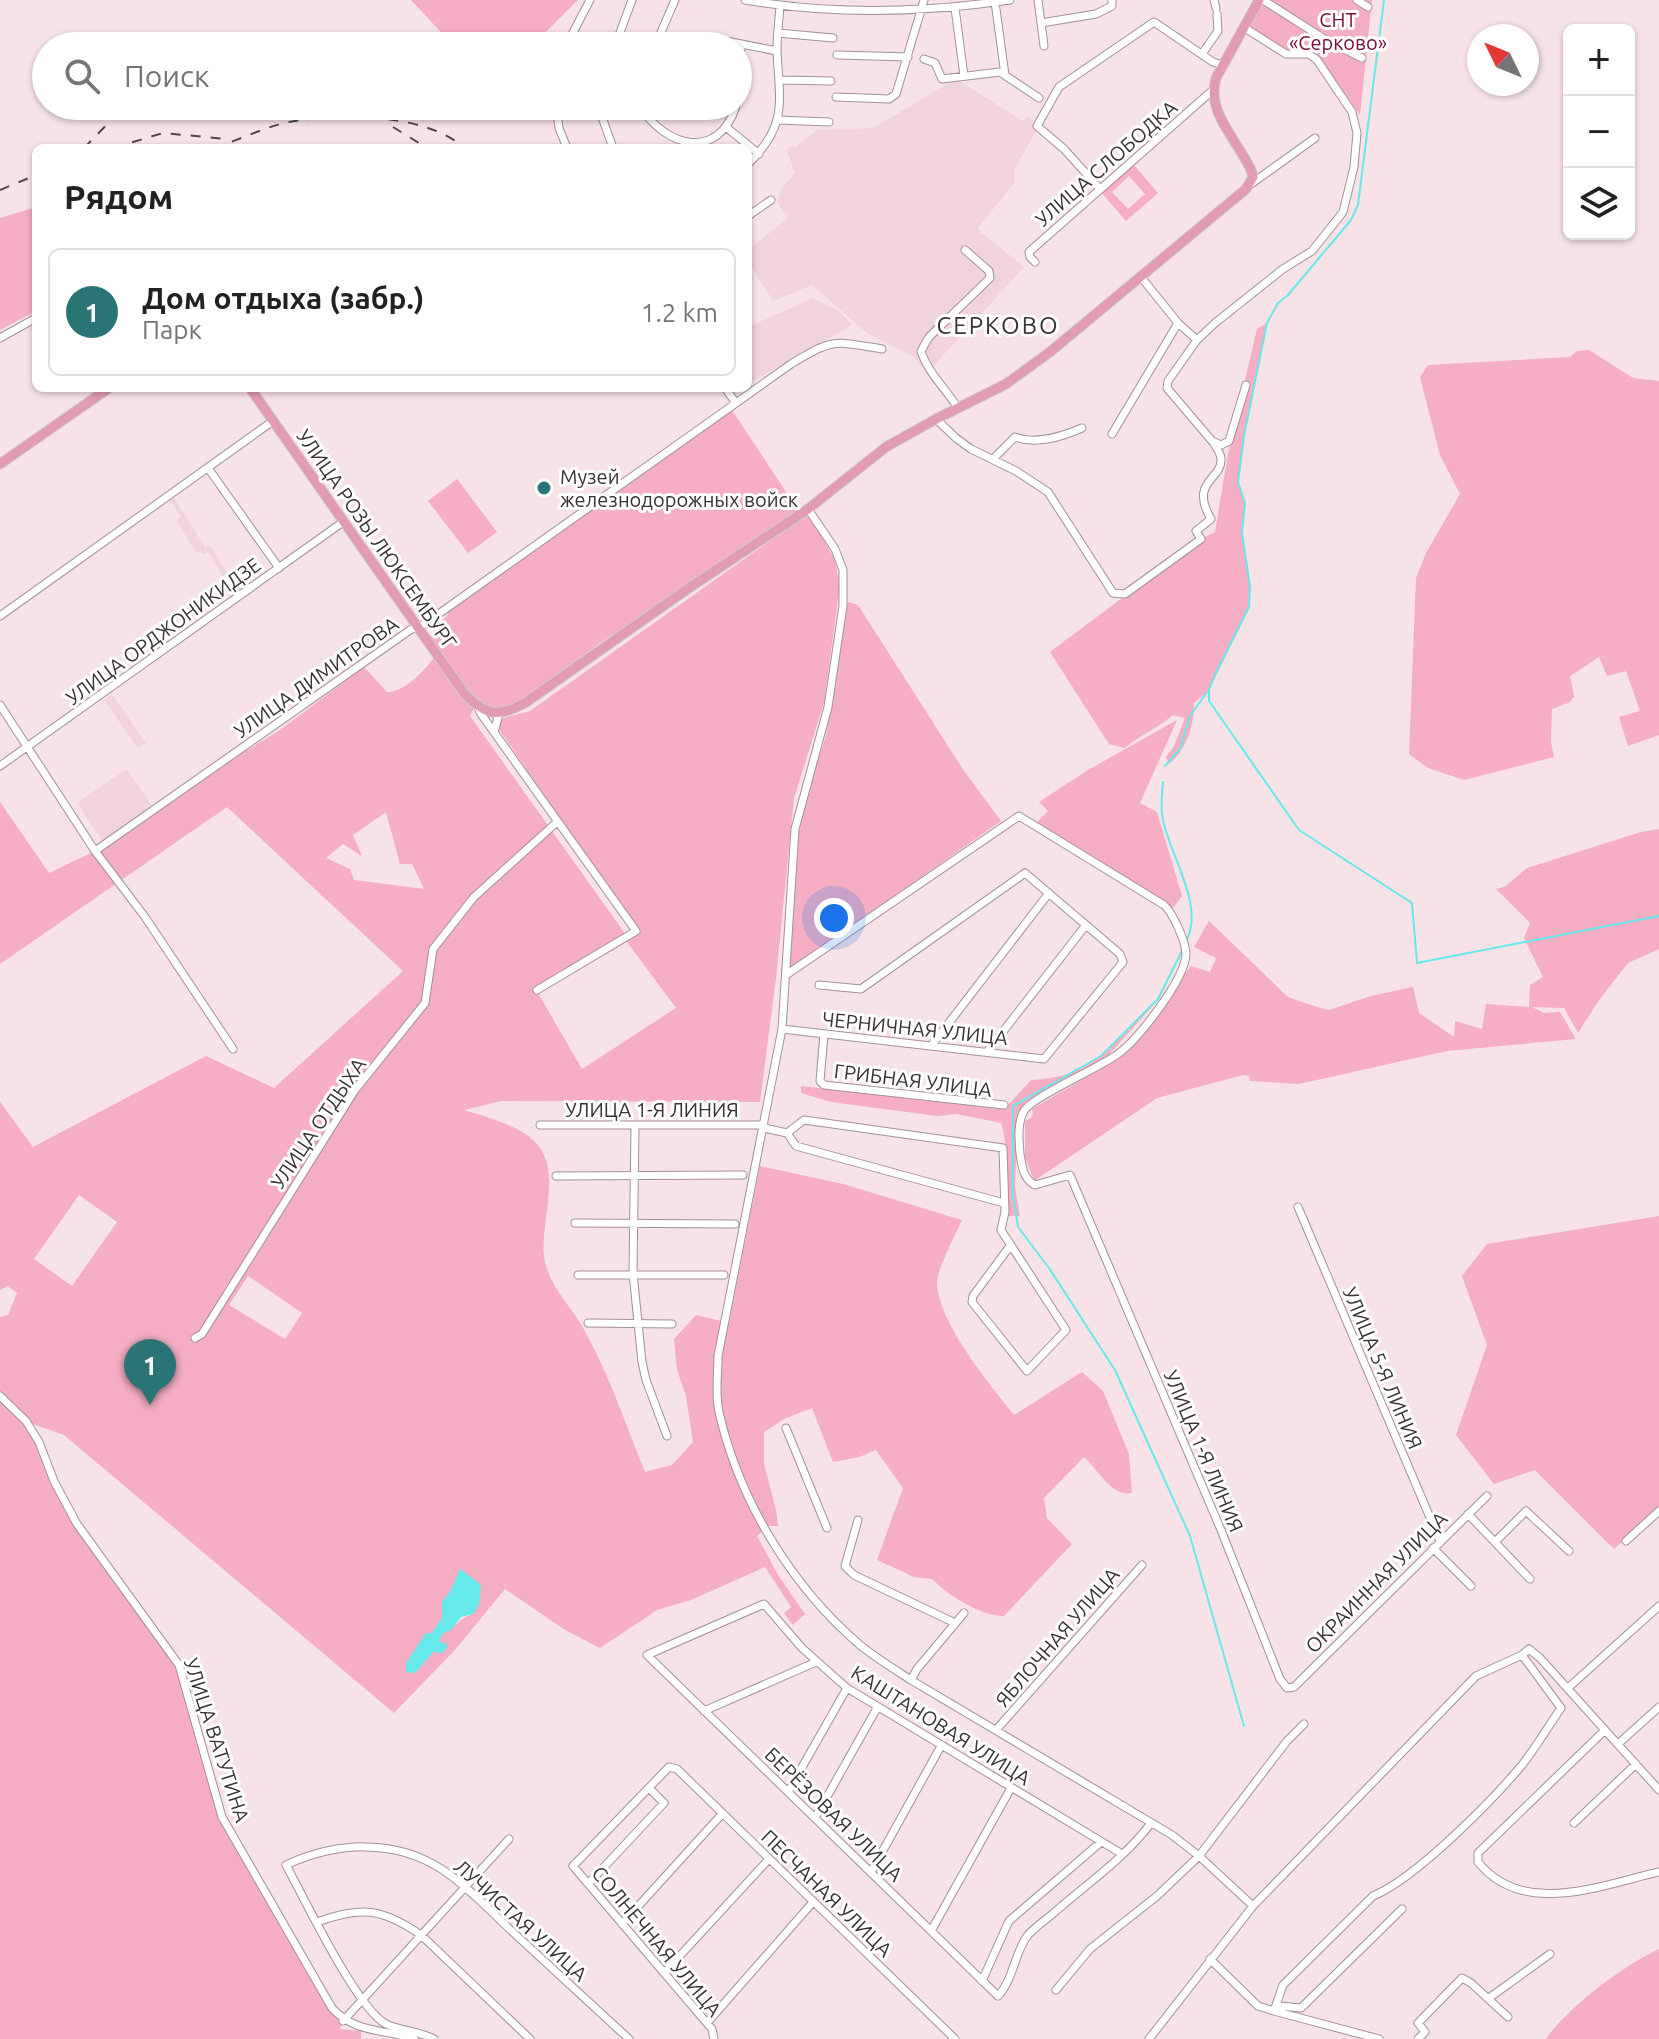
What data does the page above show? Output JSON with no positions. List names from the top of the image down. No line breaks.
{"streets":{"main road":["УЛИЦА РОЗЫ ЛЮКСЕМБУРГ"],"street":["УЛИЦА СЛОБОДКА","УЛИЦА ОРДЖОНИКИДЗЕ","УЛИЦА ДИМИТРОВА","ЧЕРНИЧНАЯ УЛИЦА","ГРИБНАЯ УЛИЦА","УЛИЦА 1-Я ЛИНИЯ","УЛИЦА ОТДЫХА","УЛИЦА 5-Я ЛИНИЯ","ОКРАИННАЯ УЛИЦА","ЯБЛОЧНАЯ УЛИЦА","КАШТАНОВАЯ УЛИЦА","УЛИЦА ВАТУТИНА","БЕРЁЗОВАЯ УЛИЦА","ПЕСЧАНАЯ УЛИЦА","ЛУЧИСТАЯ УЛИЦА","СОЛНЕЧНАЯ УЛИЦА"]},"crossings":[["УЛИЦА РОЗЫ ЛЮКСЕМБУРГ","УЛИЦА ОРДЖОНИКИДЗЕ"],["УЛИЦА РОЗЫ ЛЮКСЕМБУРГ","УЛИЦА ДИМИТРОВА"],["ЧЕРНИЧНАЯ УЛИЦА","ГРИБНАЯ УЛИЦА"],["УЛИЦА 1-Я ЛИНИЯ","ОКРАИННАЯ УЛИЦА"],["УЛИЦА 5-Я ЛИНИЯ","ОКРАИННАЯ УЛИЦА"],["КАШТАНОВАЯ УЛИЦА","БЕРЁЗОВАЯ УЛИЦА"],["ПЕСЧАНАЯ УЛИЦА","СОЛНЕЧНАЯ УЛИЦА"]],"districts":["СЕРКОВО"],"parks":["СНТ «Серково»"],"places":["Музей железнодорожных войск"],"north":"top left","page":{"map_buttons":["+","−"],"search":"Поиск","heading":"Рядом","list":[{"mark":"1","name":"Дом отдыха (забр.)","note":"Парк","value":"1.2 km"}],"pins":"1"}}
